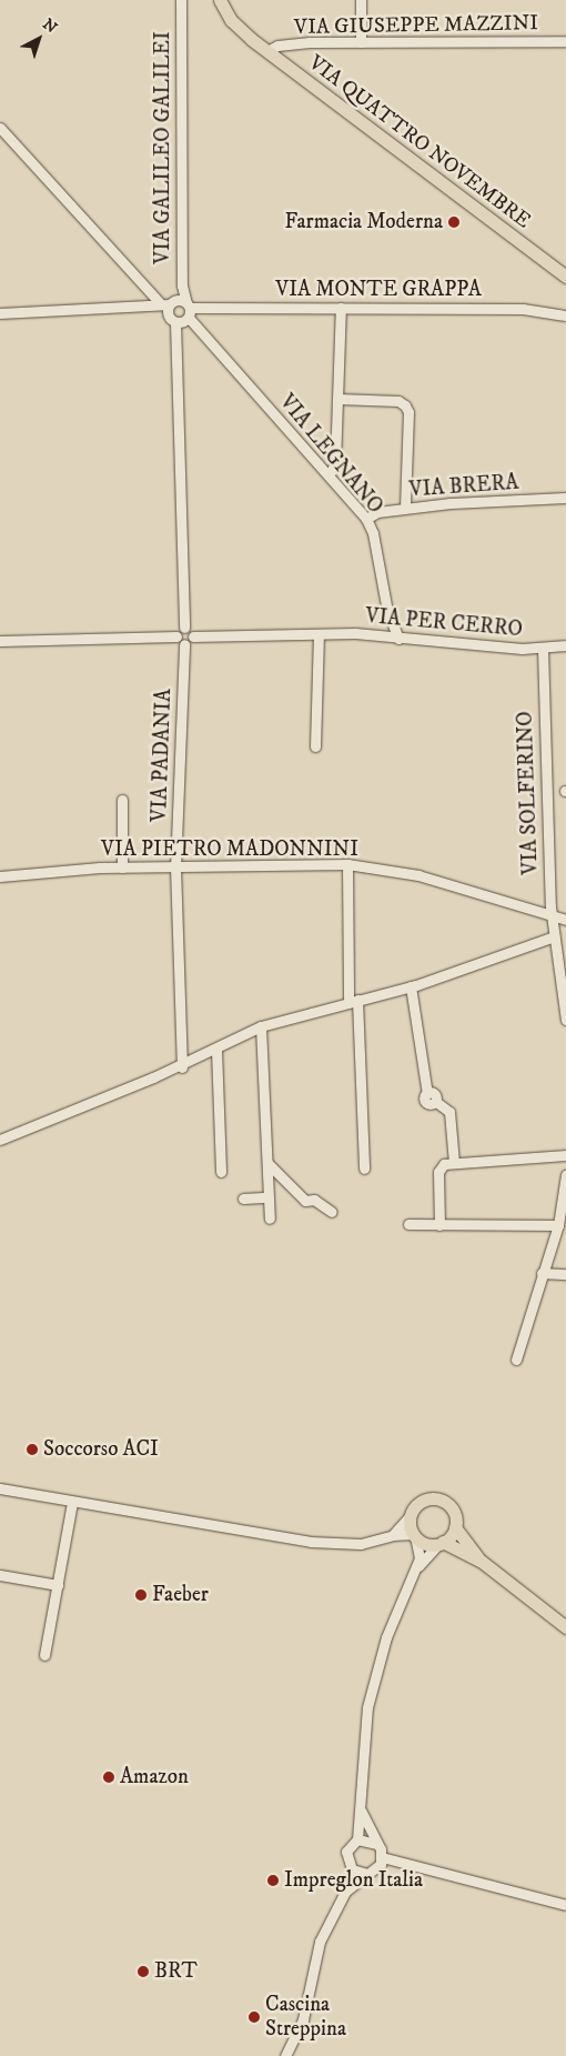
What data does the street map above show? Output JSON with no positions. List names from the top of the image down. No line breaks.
{"streets":{"main road":["VIA QUATTRO NOVEMBRE"],"street":["VIA GIUSEPPE MAZZINI","VIA GALILEO GALILEI","VIA MONTE GRAPPA","VIA LEGNANO","VIA BRERA","VIA PER CERRO","VIA PADANIA","VIA SOLFERINO","VIA PIETRO MADONNINI"]},"crossings":[["VIA GIUSEPPE MAZZINI","VIA QUATTRO NOVEMBRE"],["VIA GALILEO GALILEI","VIA MONTE GRAPPA"],["VIA GALILEO GALILEI","VIA LEGNANO"],["VIA MONTE GRAPPA","VIA LEGNANO"],["VIA LEGNANO","VIA BRERA"],["VIA LEGNANO","VIA PER CERRO"],["VIA PER CERRO","VIA SOLFERINO"],["VIA PADANIA","VIA PIETRO MADONNINI"],["VIA SOLFERINO","VIA PIETRO MADONNINI"]],"places":["Farmacia Moderna","Soccorso ACI","Faeber","Amazon","Impreglon Italia","BRT","Cascina Streppina"],"north":"top right"}
